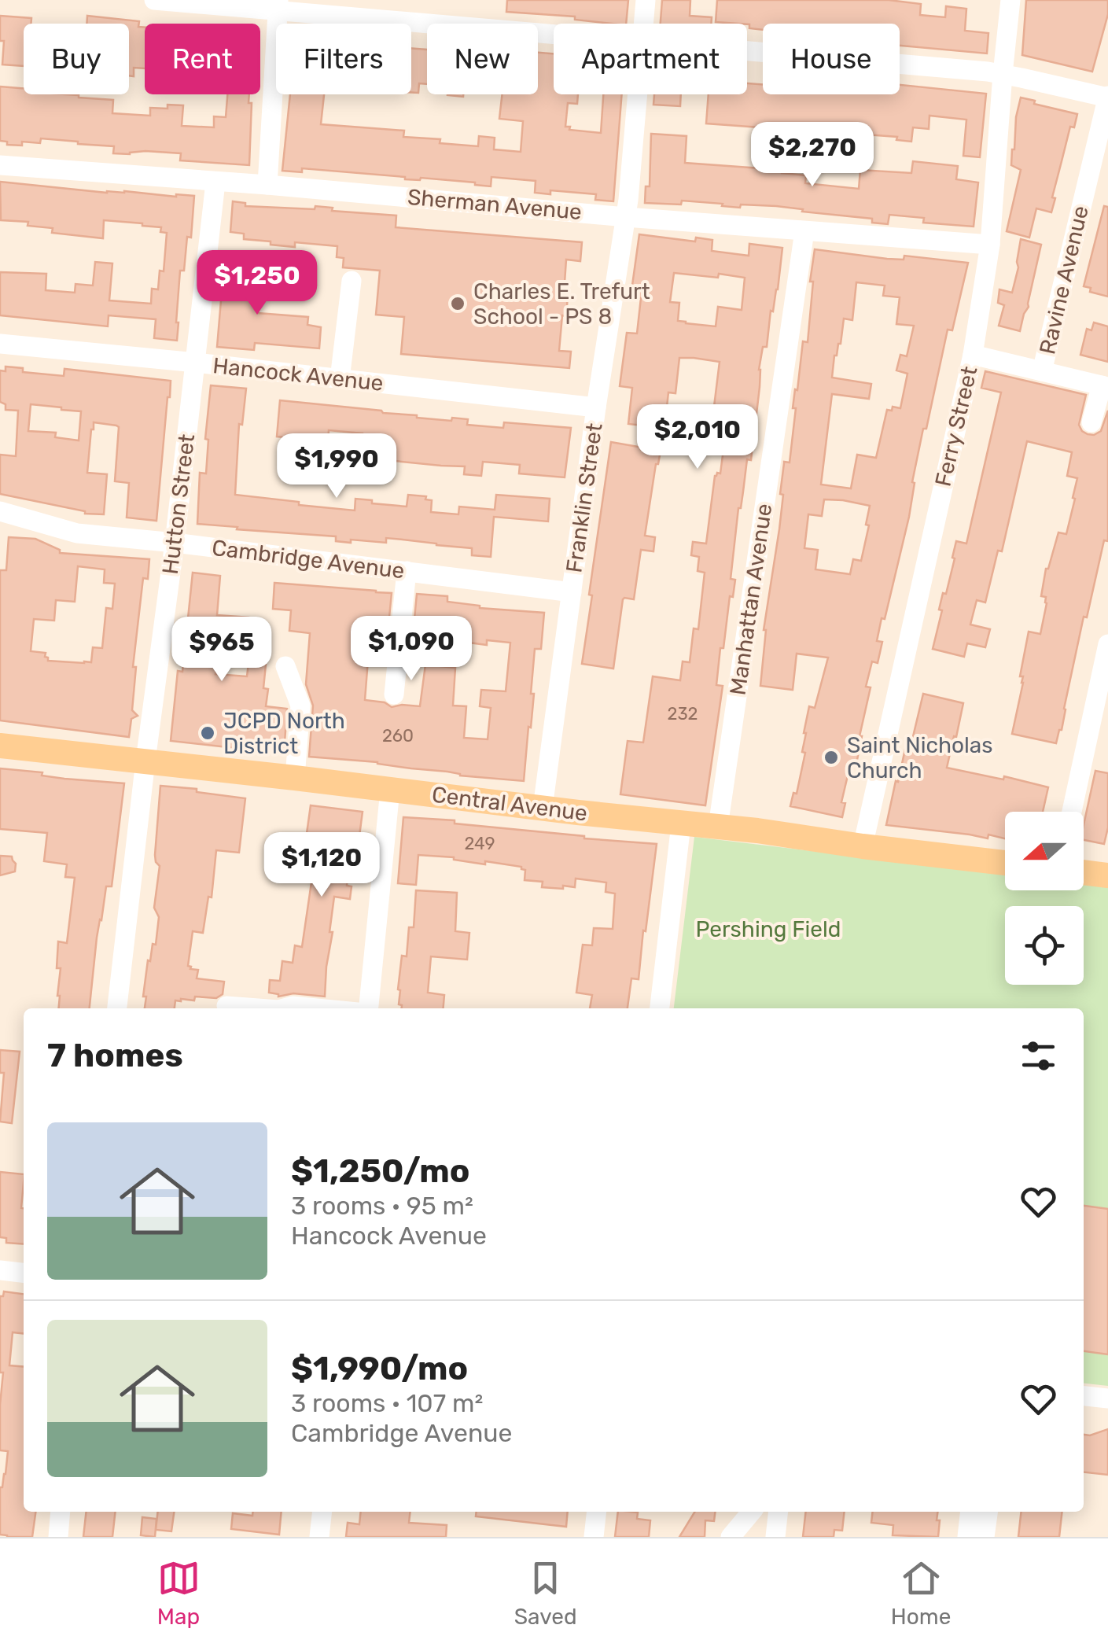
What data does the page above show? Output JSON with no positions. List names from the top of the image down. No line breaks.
{"streets":{"main road":["Central Avenue"],"street":["Sherman Avenue","Ravine Avenue","Hancock Avenue","Ferry Street","Franklin Street","Hutton Street","Cambridge Avenue","Manhattan Avenue"]},"crossings":[["Sherman Avenue","Ferry Street"],["Sherman Avenue","Franklin Street"],["Sherman Avenue","Hutton Street"],["Sherman Avenue","Manhattan Avenue"],["Hancock Avenue","Franklin Street"],["Hancock Avenue","Hutton Street"],["Ferry Street","Central Avenue"],["Franklin Street","Cambridge Avenue"],["Franklin Street","Central Avenue"],["Hutton Street","Cambridge Avenue"],["Hutton Street","Central Avenue"],["Manhattan Avenue","Central Avenue"]],"parks":["Pershing Field"],"places":["Charles E. Trefurt School - PS 8","JCPD North District","Saint Nicholas Church"],"house_numbers":["232","260","249"],"north":"left","page":{"chip":["Buy","Rent","Filters","New","Apartment","House"],"price":["$2,270","$1,250","$2,010","$1,990","$1,090","$965","$1,120"],"heading":"7 homes","list":[{"name":"$1,250/mo","note":"3 rooms · 95 m² · Hancock Avenue"},{"name":"$1,990/mo","note":"3 rooms · 107 m² · Cambridge Avenue"}],"tabs":["Map","Saved","Home"]}}
